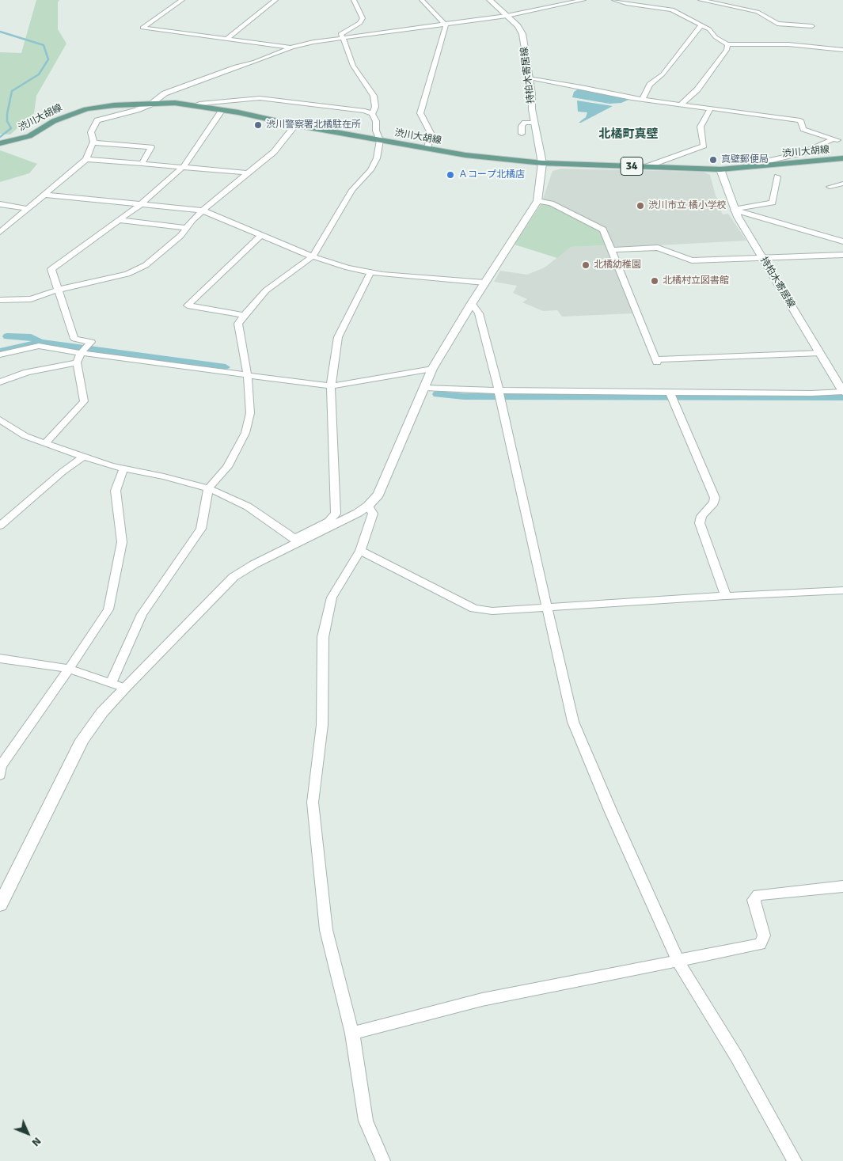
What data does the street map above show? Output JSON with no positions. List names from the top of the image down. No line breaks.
{"streets":{"main road":["渋川大胡線","34"],"street":["持柏木寄居線"]},"crossings":[["持柏木寄居線","渋川大胡線"]],"districts":["北橘町真壁"],"places":["渋川警察署北橘駐在所","真壁郵便局","Ａコープ北橘店","渋川市立 橘小学校","北橘幼稚園","北橘村立図書館"],"north":"bottom right"}
